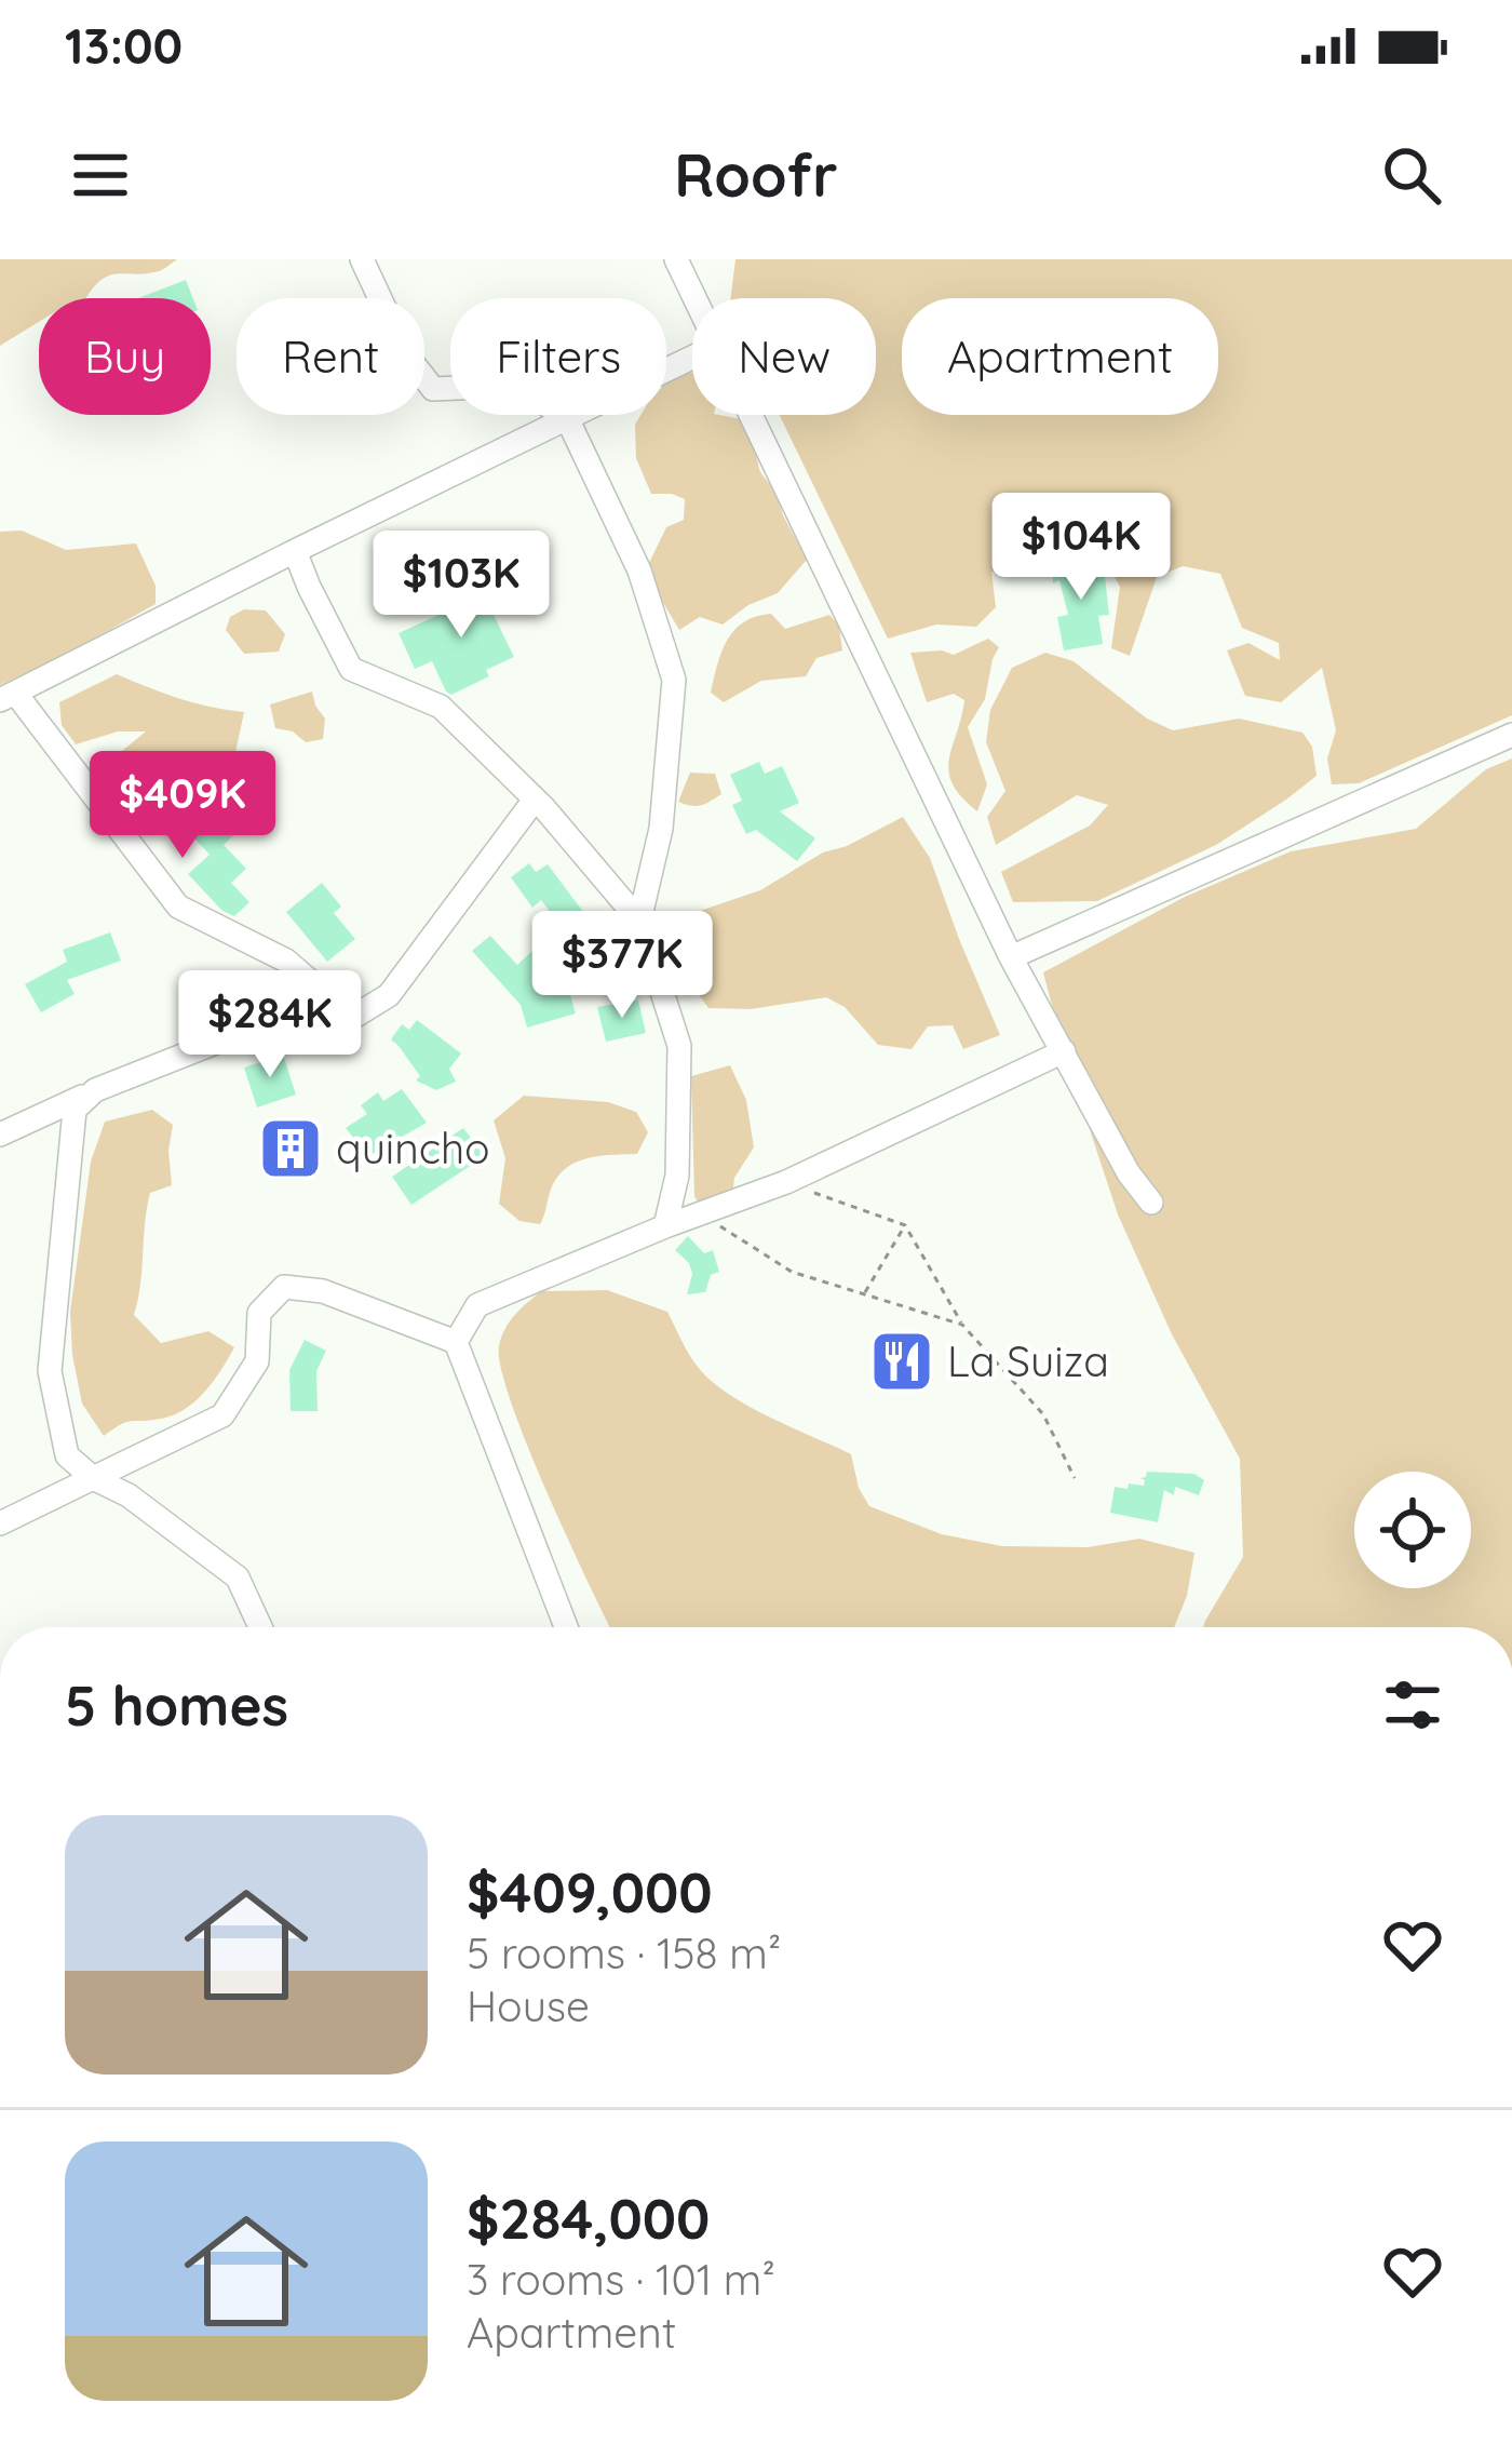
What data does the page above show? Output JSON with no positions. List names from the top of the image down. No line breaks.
{"places":{"building":["quincho"],"restaurant":["La Suiza"]},"page":{"status":"13:00","header":"Roofr","chip":["Buy","Rent","Filters","New","Apartment"],"price":["$104K","$103K","$409K","$377K","$284K"],"heading":"5 homes","list":[{"name":"$409,000","note":"5 rooms · 158 m² · House"},{"name":"$284,000","note":"3 rooms · 101 m² · Apartment"}]}}
